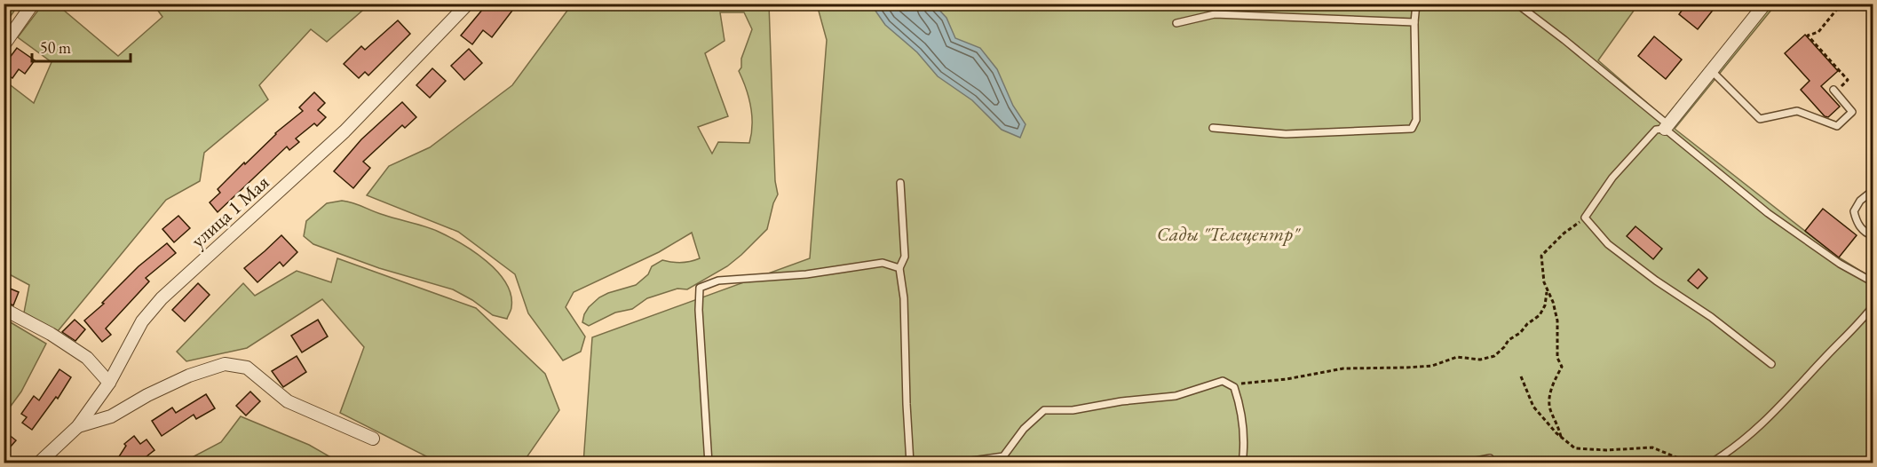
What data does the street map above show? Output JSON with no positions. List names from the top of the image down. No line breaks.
{"streets":{"street":["улица 1 Мая"]},"parks":["Сады \"Телецентр\""],"scale_bar":"50 m"}
